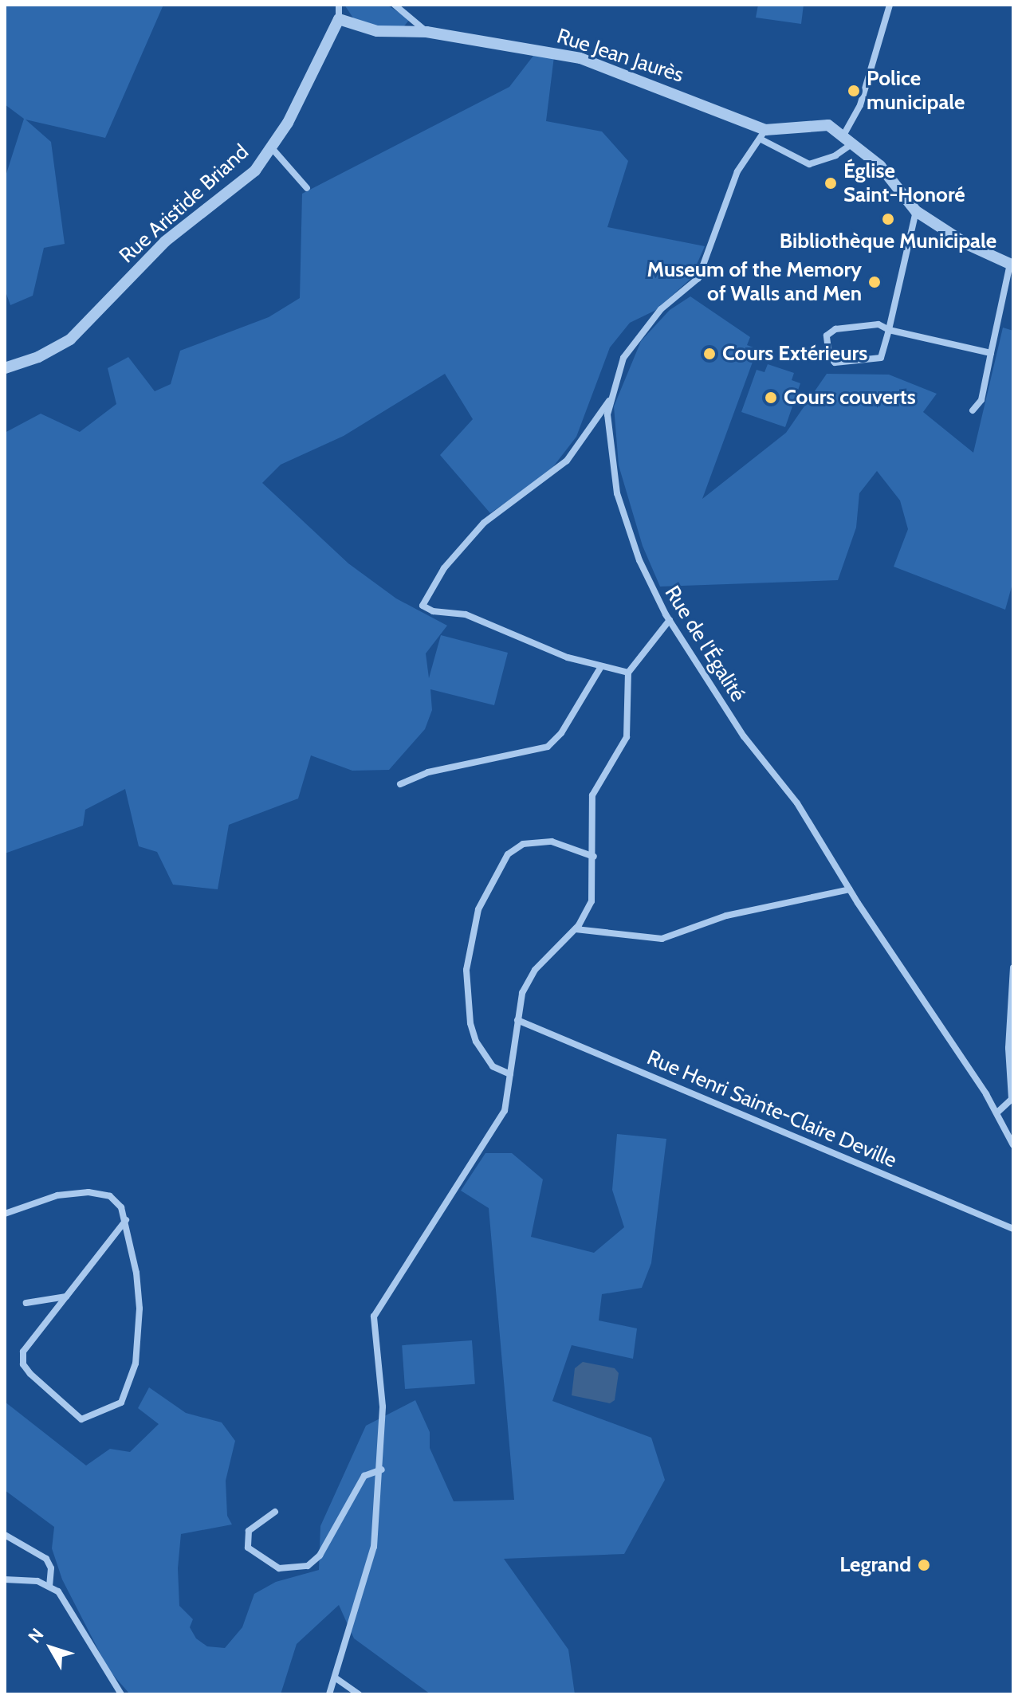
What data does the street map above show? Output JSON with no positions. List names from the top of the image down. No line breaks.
{"streets":{"street":["Rue Jean Jaurès","Rue Aristide Briand","Rue de l'Égalité","Rue Henri Sainte-Claire Deville"]},"crossings":[["Rue Jean Jaurès","Rue Aristide Briand"],["Rue Jean Jaurès","Rue de l'Égalité"]],"places":["Police municipale","Église Saint-Honoré","Bibliothèque Municipale","Museum of the Memory of Walls and Men","Cours Extérieurs","Cours couverts","Legrand"],"north":"top left"}
